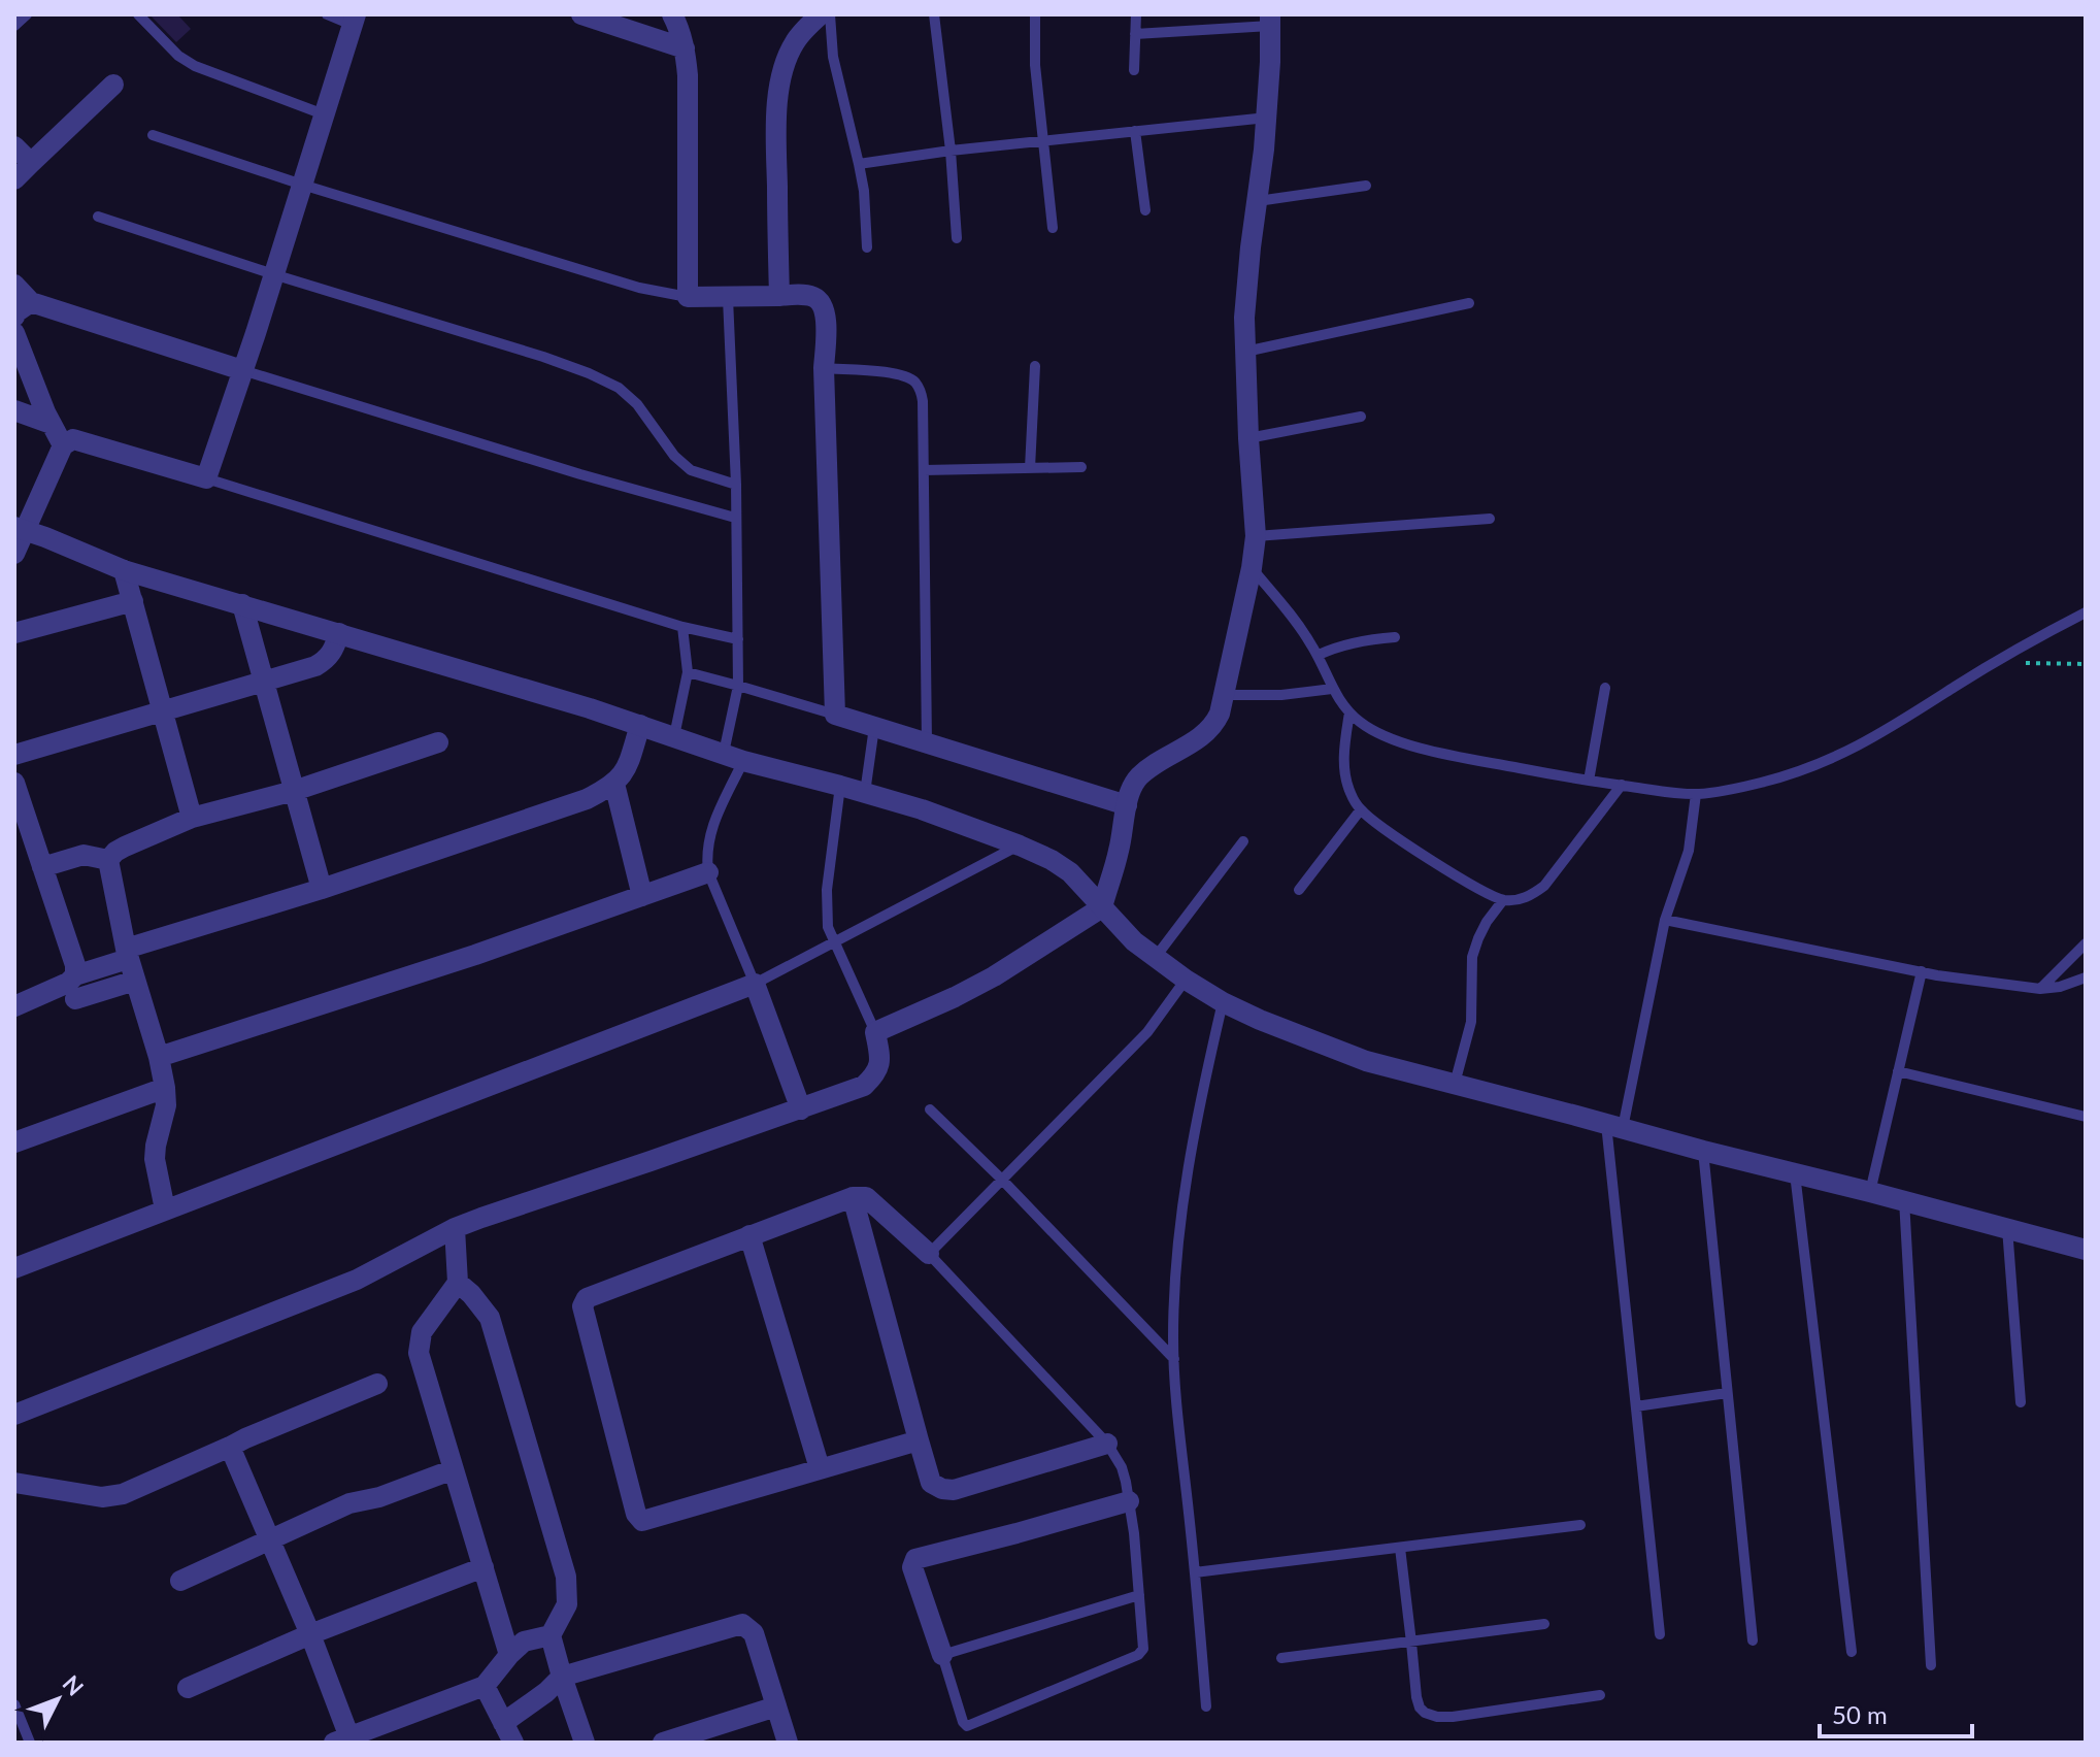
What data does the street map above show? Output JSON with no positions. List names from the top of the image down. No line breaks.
{"scale_bar":"50 m","north":"top right"}
